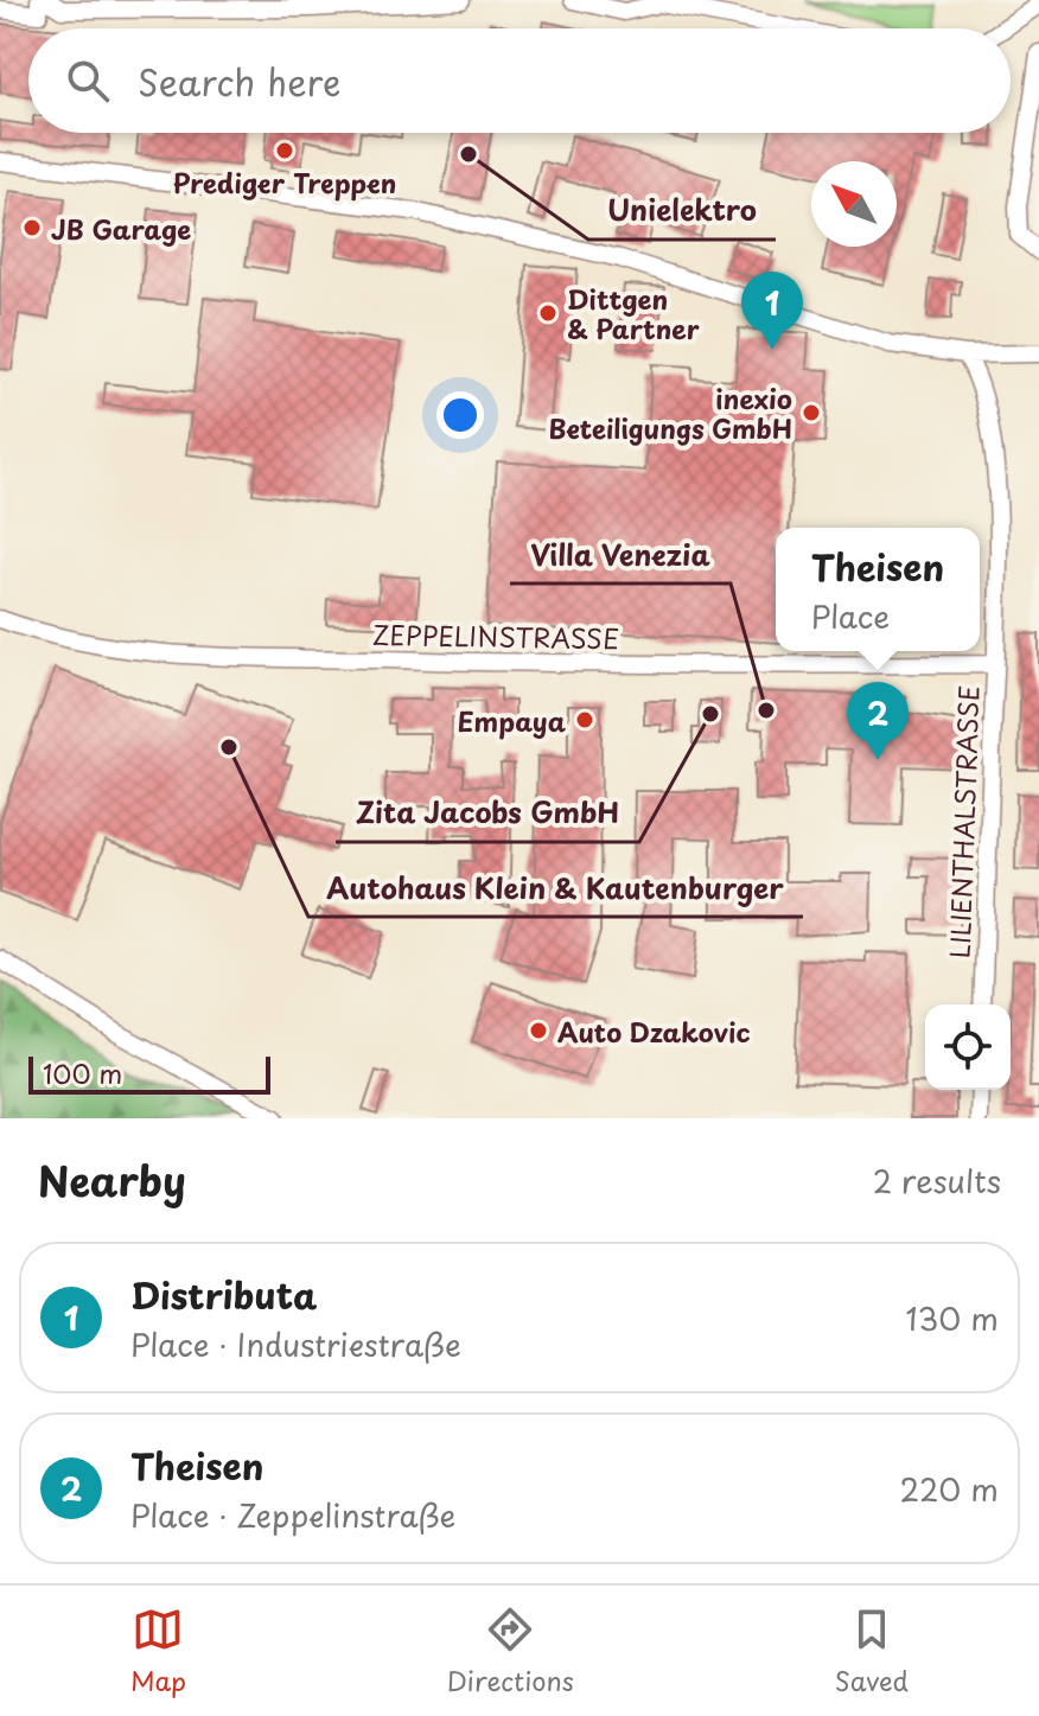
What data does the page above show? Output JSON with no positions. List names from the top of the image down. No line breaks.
{"streets":{"street":["ZEPPELINSTRASSE","LILIENTHALSTRASSE"]},"crossings":[["ZEPPELINSTRASSE","LILIENTHALSTRASSE"]],"places":["Prediger Treppen","Unielektro","JB Garage","Dittgen & Partner","inexio Beteiligungs GmbH","Villa Venezia","Zita Jacobs GmbH","Empaya","Autohaus Klein & Kautenburger","Auto Dzakovic"],"scale_bar":"100 m","north":"top left","page":{"search":"Search here","pins":["1","2"],"popup":["Theisen","Place"],"scale":"100 m","heading":["Nearby","2 results"],"list":[{"mark":"1","name":"Distributa","note":"Place · Industriestraße","value":"130 m"},{"mark":"2","name":"Theisen","note":"Place · Zeppelinstraße","value":"220 m"}],"nav":["Map","Directions","Saved"]}}
